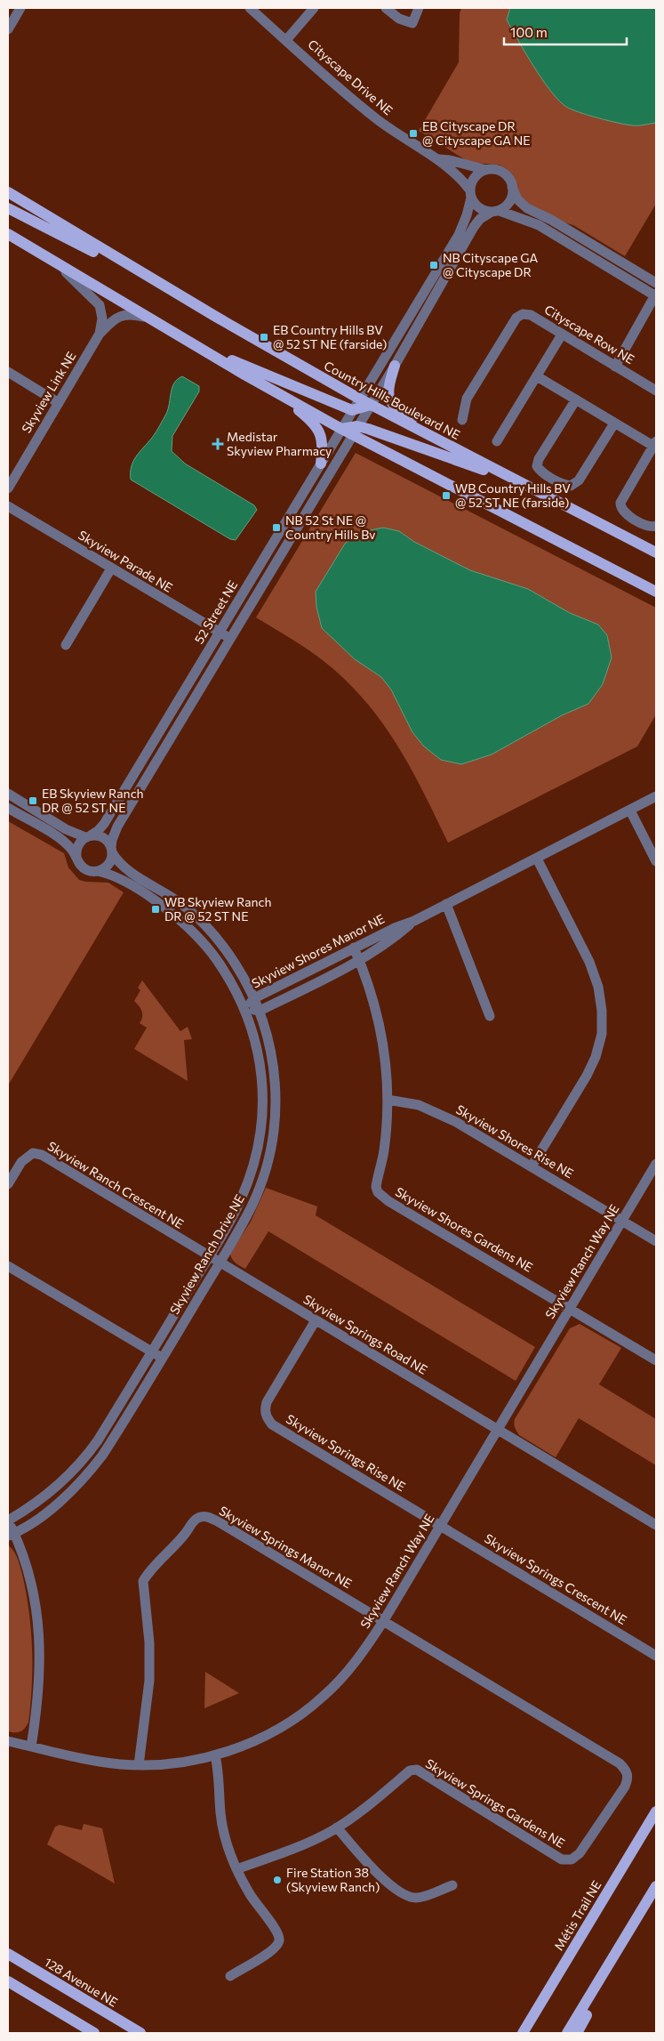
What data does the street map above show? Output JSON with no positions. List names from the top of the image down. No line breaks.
{"streets":{"main road":["Country Hills Boulevard NE","Métis Trail NE","128 Avenue NE"],"street":["Cityscape Drive NE","Cityscape Row NE","Skyview Link NE","Skyview Parade NE","52 Street NE","Skyview Shores Manor NE","Skyview Shores Rise NE","Skyview Ranch Crescent NE","Skyview Shores Gardens NE","Skyview Ranch Drive NE","Skyview Ranch Way NE","Skyview Springs Road NE","Skyview Springs Rise NE","Skyview Springs Manor NE","Skyview Springs Crescent NE","Skyview Springs Gardens NE"]},"crossings":[["Cityscape Drive NE","52 Street NE"],["Country Hills Boulevard NE","52 Street NE"],["Skyview Parade NE","52 Street NE"],["52 Street NE","Skyview Ranch Drive NE"],["Skyview Shores Manor NE","Skyview Shores Gardens NE"],["Skyview Shores Manor NE","Skyview Ranch Drive NE"],["Skyview Shores Rise NE","Skyview Shores Gardens NE"],["Skyview Shores Rise NE","Skyview Ranch Way NE"],["Skyview Ranch Crescent NE","Skyview Ranch Drive NE"],["Skyview Ranch Crescent NE","Skyview Springs Road NE"],["Skyview Shores Gardens NE","Skyview Ranch Way NE"],["Skyview Ranch Drive NE","Skyview Springs Road NE"],["Skyview Ranch Way NE","Skyview Springs Road NE"],["Skyview Ranch Way NE","Skyview Springs Rise NE"],["Skyview Ranch Way NE","Skyview Springs Manor NE"],["Skyview Ranch Way NE","Skyview Springs Crescent NE"],["Skyview Ranch Way NE","Skyview Springs Gardens NE"],["Skyview Springs Road NE","Skyview Springs Rise NE"],["Skyview Springs Rise NE","Skyview Springs Crescent NE"],["Skyview Springs Manor NE","Skyview Springs Gardens NE"]],"places":{"transit":["EB Cityscape DR @ Cityscape GA NE","NB Cityscape GA @ Cityscape DR","EB Country Hills BV @ 52 ST NE (farside)","WB Country Hills BV @ 52 ST NE (farside)","NB 52 St NE @ Country Hills Bv","EB Skyview Ranch DR @ 52 ST NE","WB Skyview Ranch DR @ 52 ST NE"],"health":["Medistar Skyview Pharmacy"],"other":["Fire Station 38 (Skyview Ranch)"]},"scale_bar":"100 m"}
